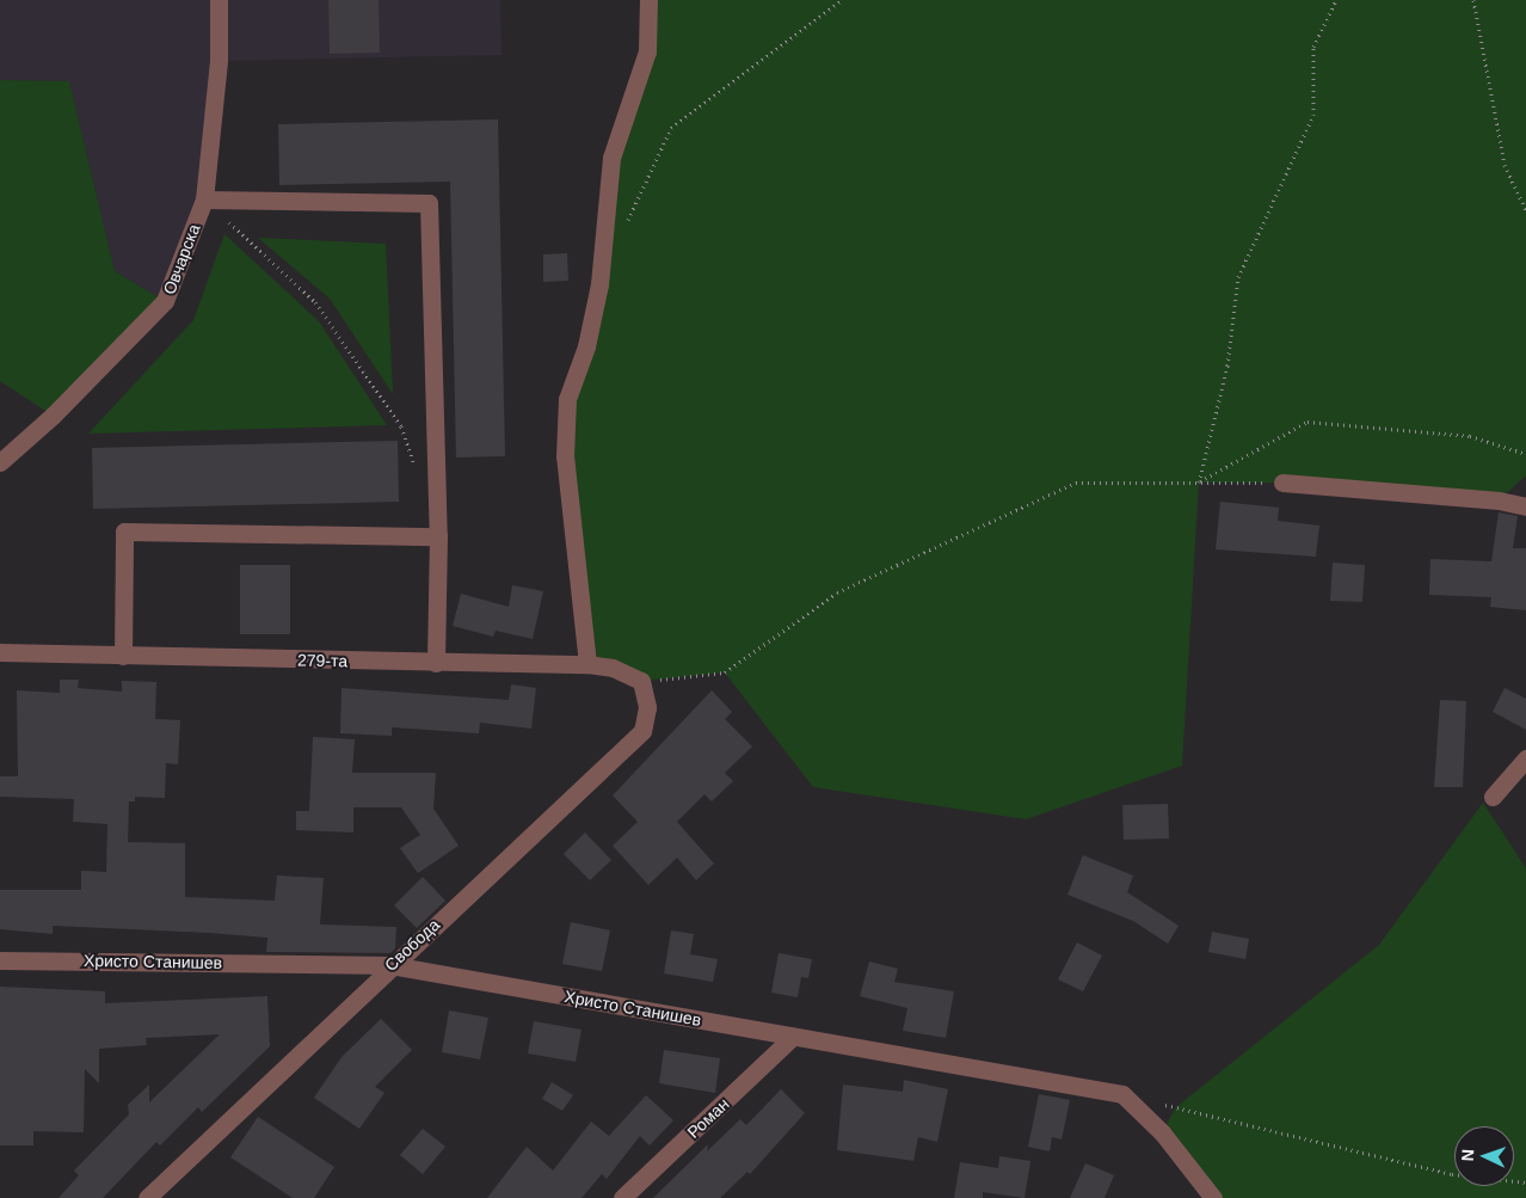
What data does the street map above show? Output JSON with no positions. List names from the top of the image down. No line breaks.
{"streets":{"street":["Овчарска","279-та","Свобода","Христо Станишев","Роман"]},"crossings":[["279-та","Свобода"],["Свобода","Христо Станишев"],["Христо Станишев","Роман"]],"north":"left"}
